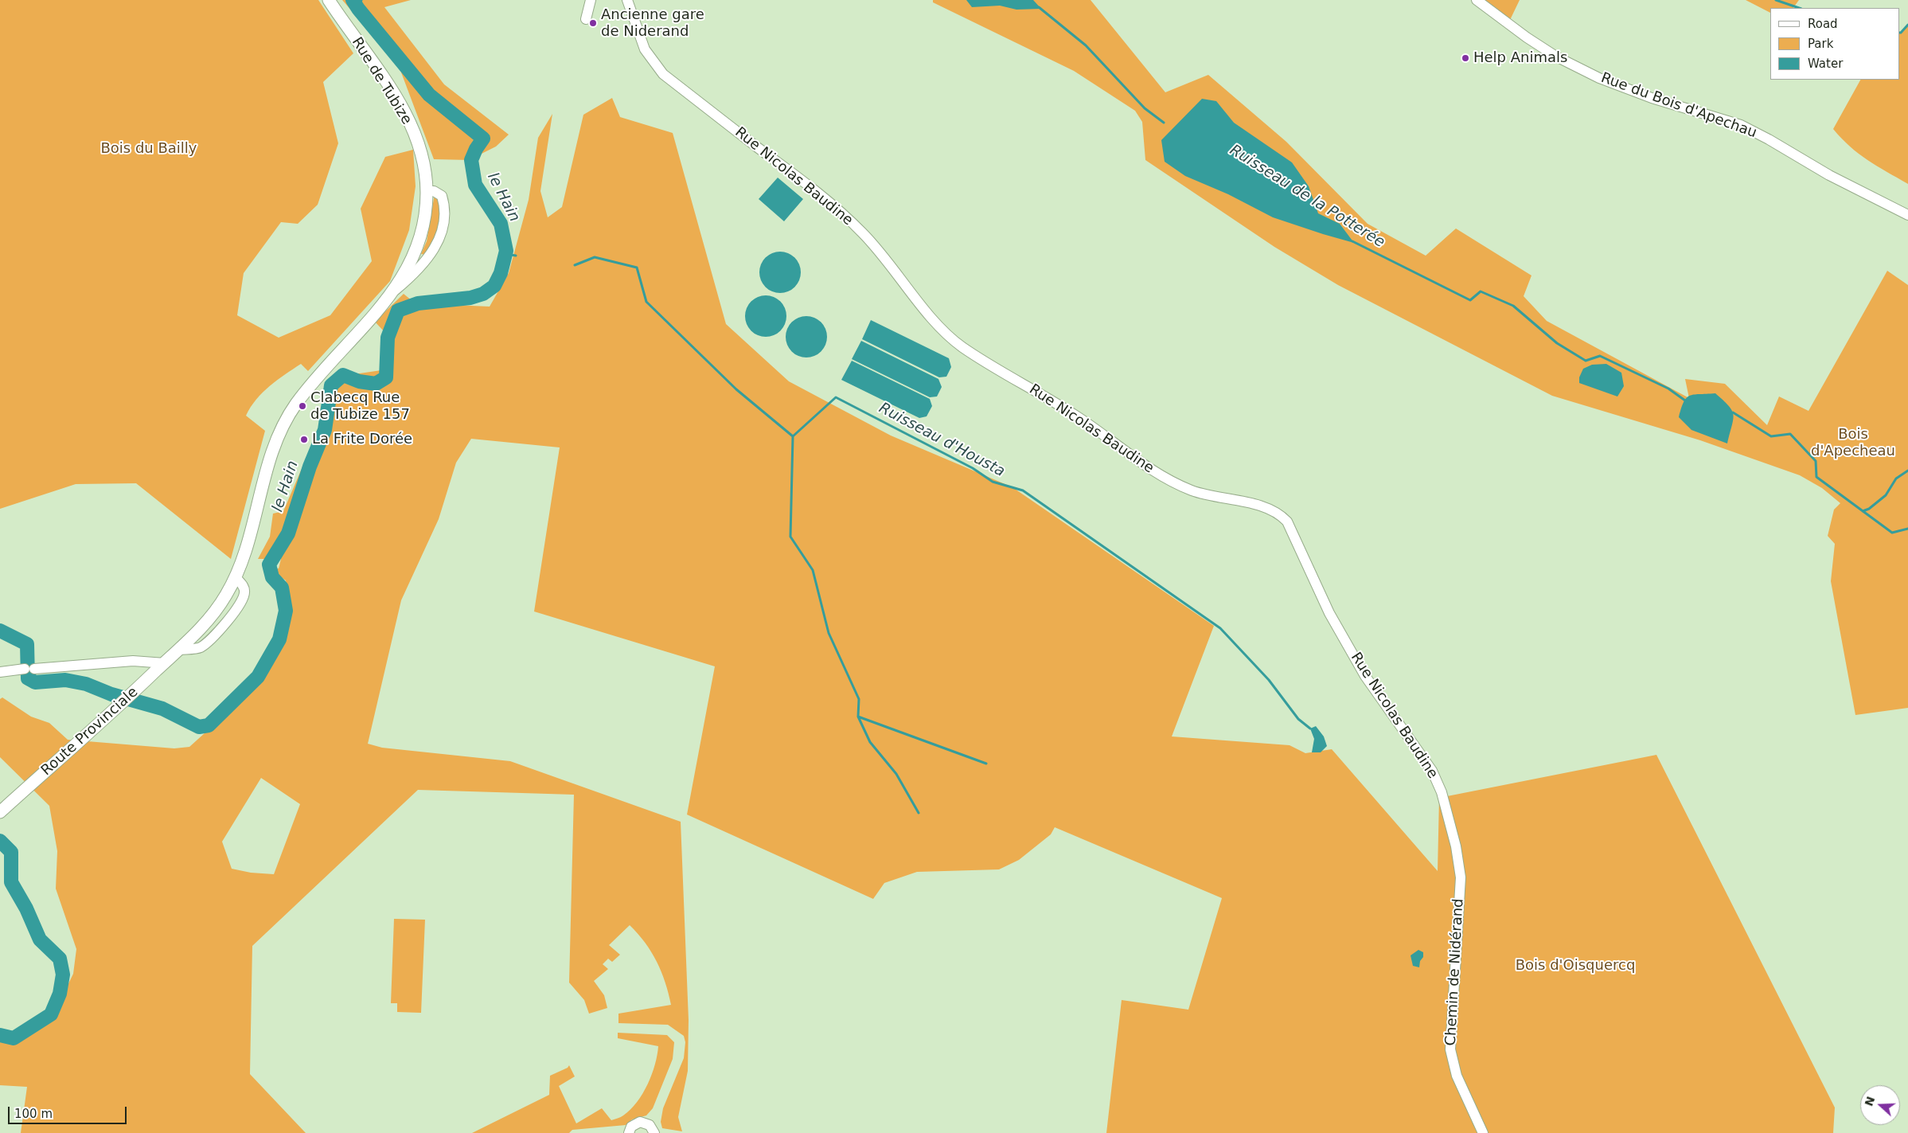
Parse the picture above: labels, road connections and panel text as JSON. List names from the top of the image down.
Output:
{
  "streets": {
    "main road": ["Rue de Tubize", "Route Provinciale"],
    "street": ["Rue du Bois d'Apechau", "Rue Nicolas Baudine", "Chemin de Nidérand"]
  },
  "crossings": [
    ["Rue de Tubize", "Route Provinciale"],
    ["Rue Nicolas Baudine", "Chemin de Nidérand"]
  ],
  "water": ["Ruisseau de la Potterée", "le Hain", "Ruisseau d'Housta"],
  "parks": ["Bois du Bailly", "Bois d'Apecheau", "Bois d'Oisquercq"],
  "places": [
    "Ancienne gare de Niderand",
    "Help Animals",
    "Clabecq Rue de Tubize 157",
    "La Frite Dorée"
  ],
  "legend": ["Road", "Park", "Water"],
  "scale_bar": "100 m",
  "north": "left"
}
